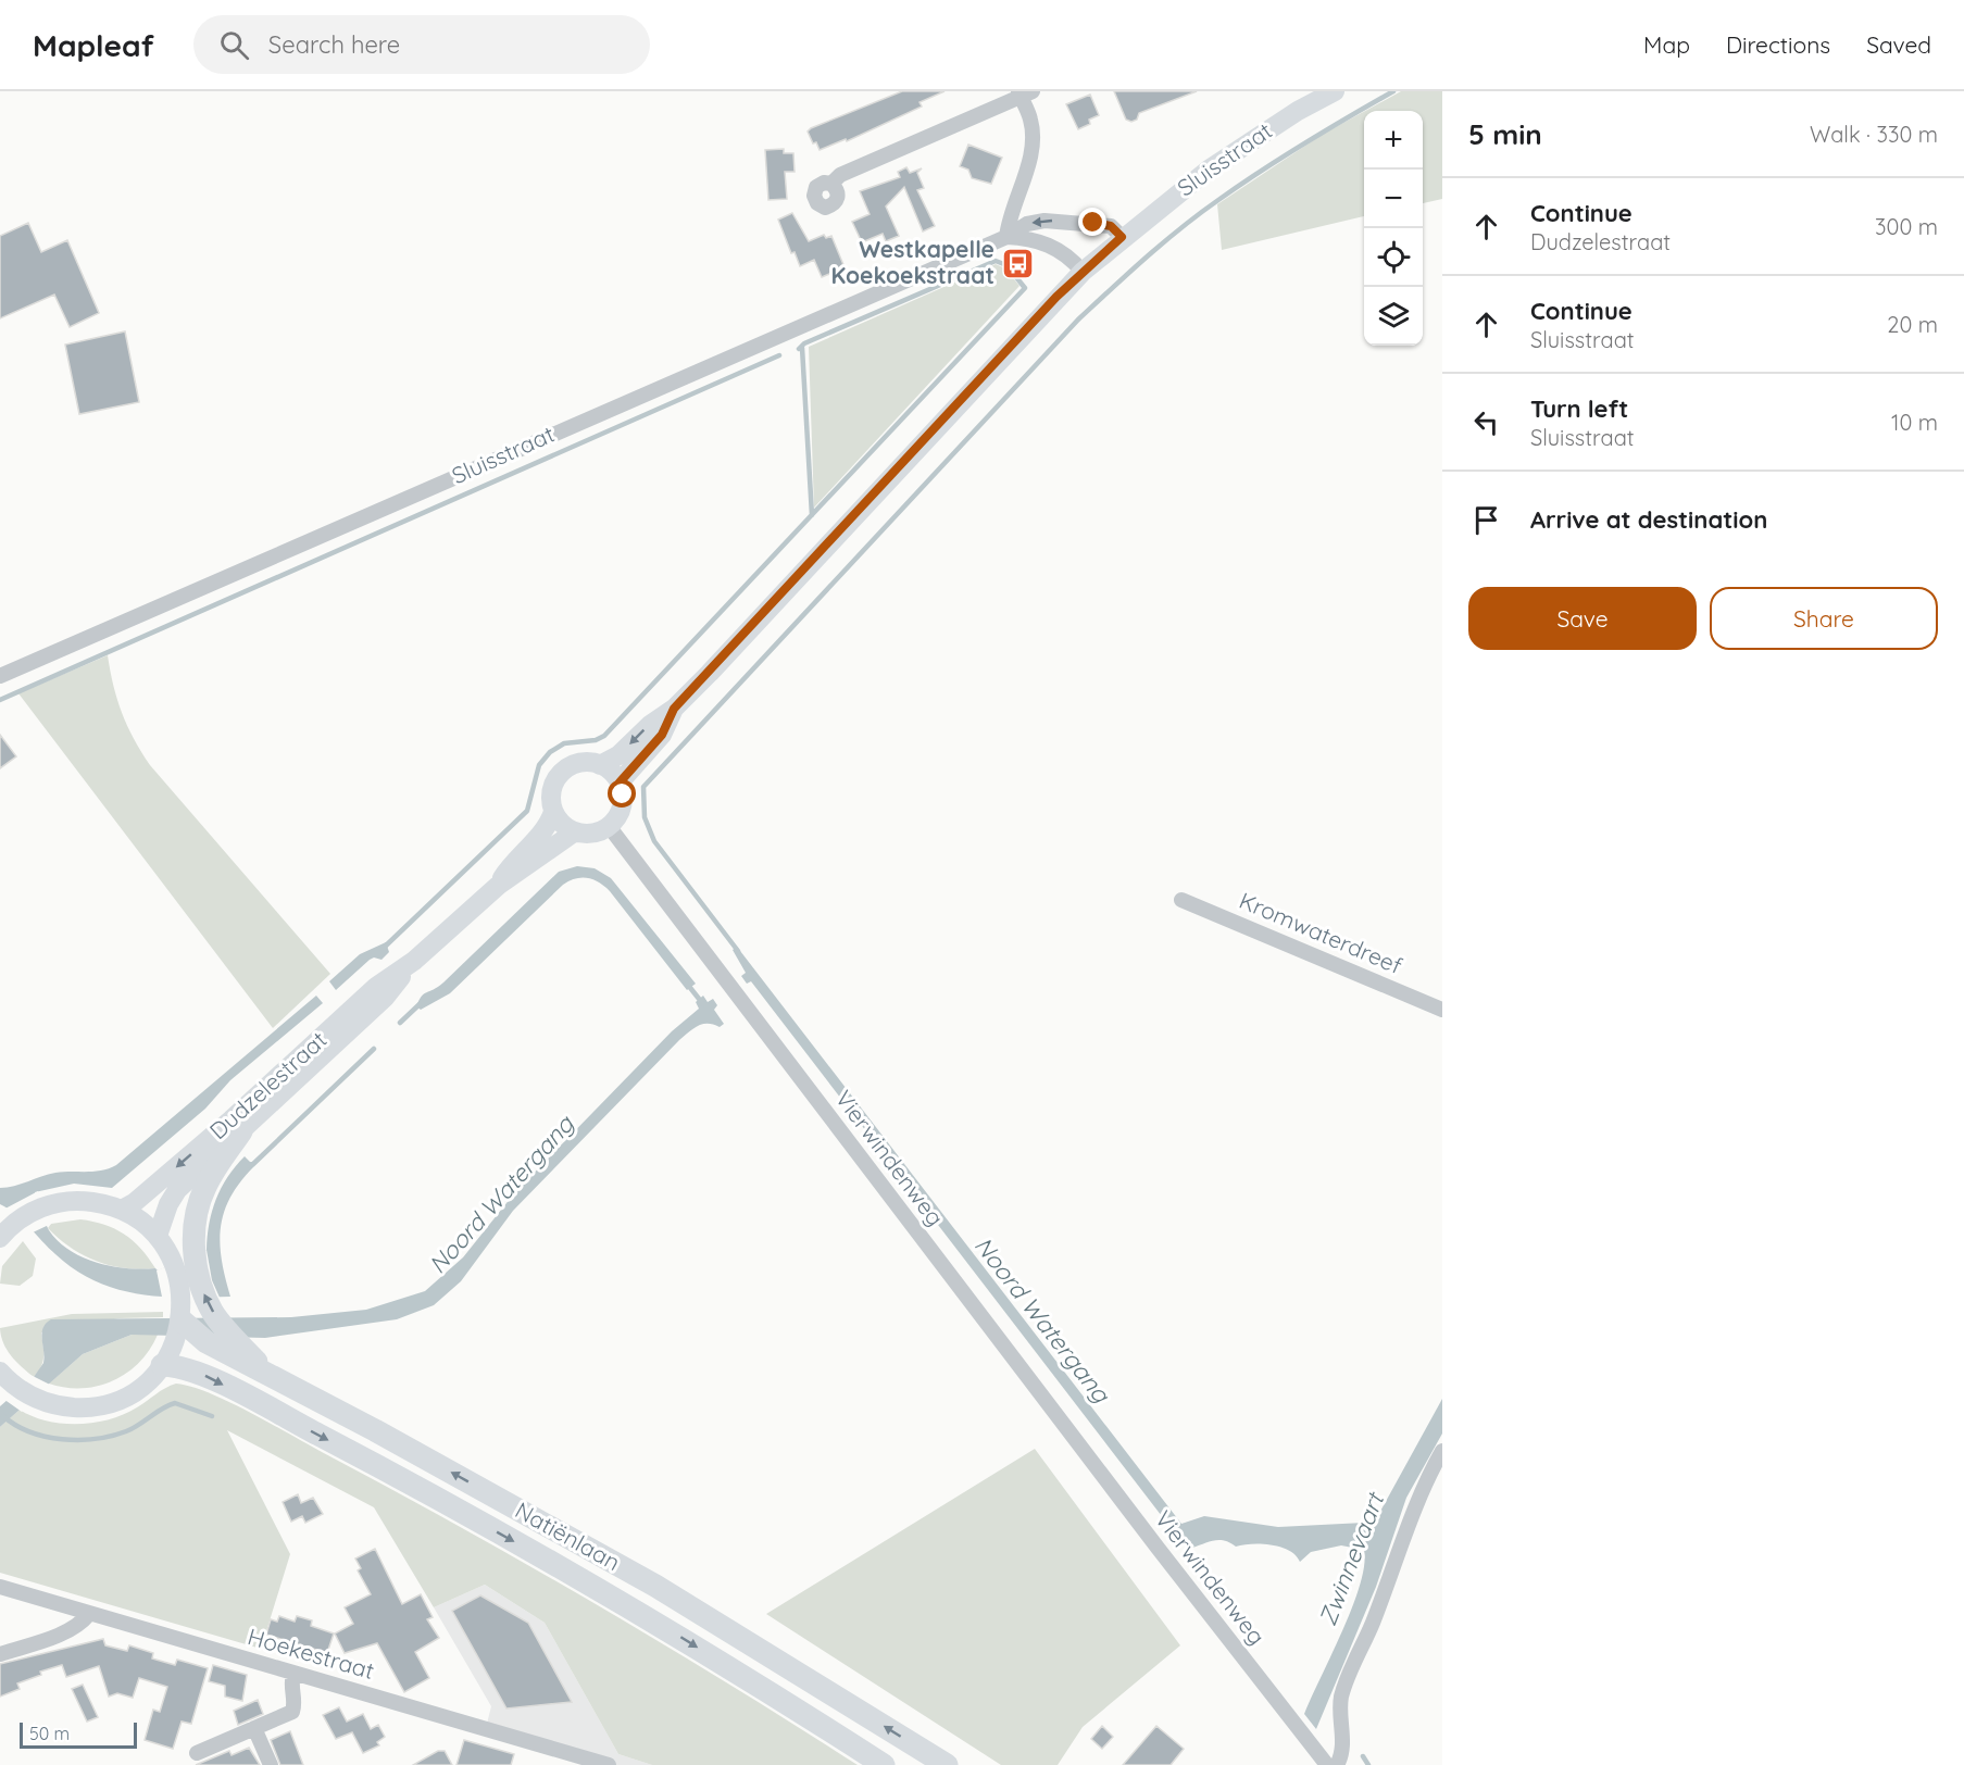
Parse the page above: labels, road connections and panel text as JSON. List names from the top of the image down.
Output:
{
  "streets": {
    "highway": ["Natiënlaan"],
    "main road": ["Sluisstraat", "Dudzelestraat"],
    "street": ["Kromwaterdreef", "Vierwindenweg", "Hoekestraat"]
  },
  "crossings": [
    ["Dudzelestraat", "Vierwindenweg"]
  ],
  "water": ["Noord Watergang", "Zwinnevaart"],
  "places": {
    "bus stop": ["Westkapelle Koekoekstraat"]
  },
  "scale_bar": "50 m",
  "page": {
    "header": "Mapleaf",
    "search": "Search here",
    "nav": ["Map", "Directions", "Saved"],
    "heading": ["5 min", "Walk · 330 m"],
    "map_buttons": ["+", "−"],
    "list": [
      ["Continue", "Dudzelestraat", "300 m"],
      ["Continue", "Sluisstraat", "20 m"],
      ["Turn left", "Sluisstraat", "10 m"],
      "Arrive at destination"
    ],
    "buttons": ["Save", "Share"],
    "scale": "50 m"
  }
}
